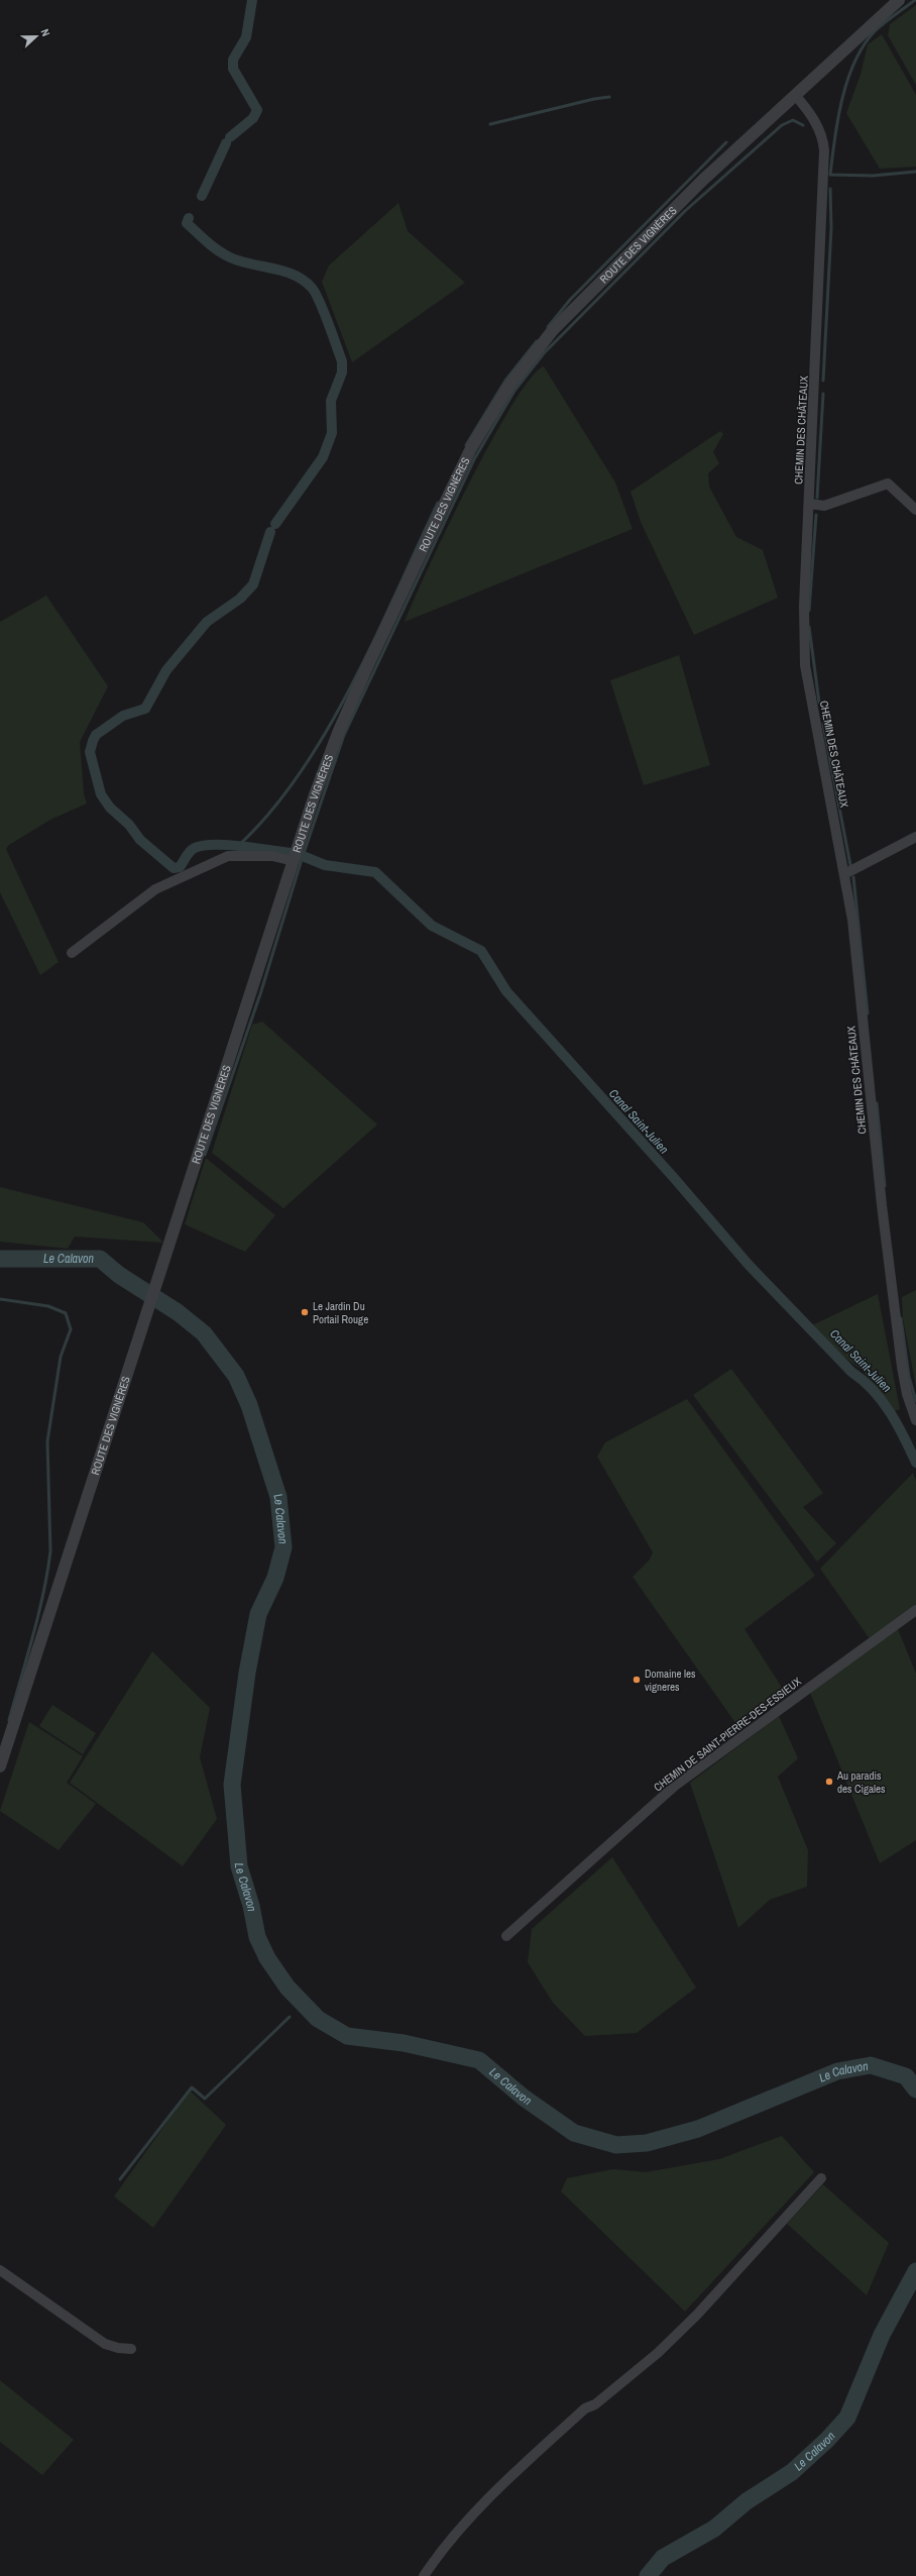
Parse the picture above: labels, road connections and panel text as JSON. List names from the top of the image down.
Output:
{
  "streets": {
    "street": ["ROUTE DES VIGNÈRES", "CHEMIN DES CHÂTEAUX", "CHEMIN DE SAINT-PIERRE-DES-ESSIEUX"]
  },
  "crossings": [
    ["ROUTE DES VIGNÈRES", "CHEMIN DES CHÂTEAUX"]
  ],
  "water": ["Canal Saint-Julien", "Le Calavon"],
  "places": ["Le Jardin Du Portail Rouge", "Domaine les vigneres", "Au paradis des Cigales"],
  "north": "right"
}
